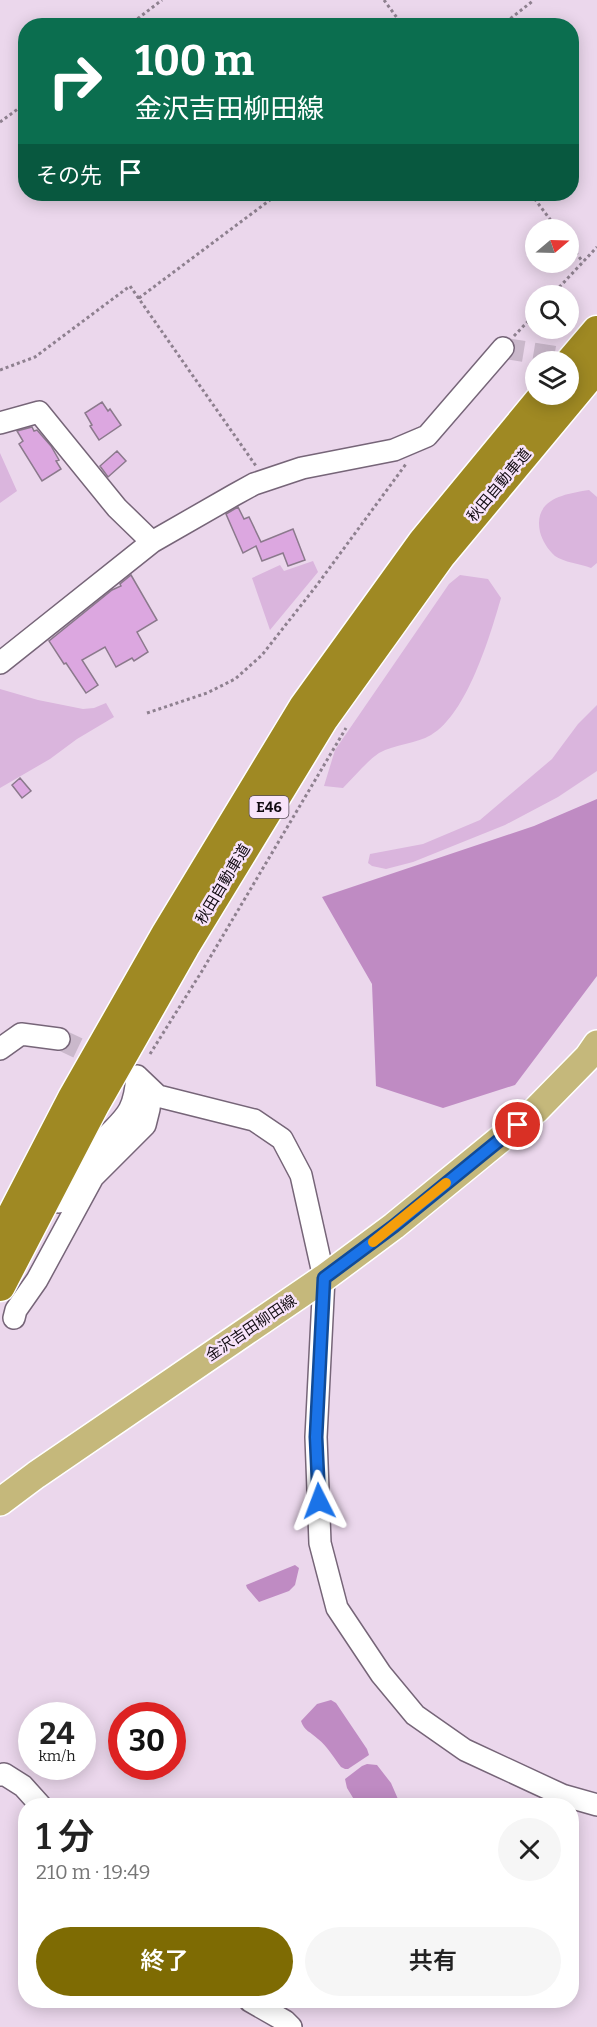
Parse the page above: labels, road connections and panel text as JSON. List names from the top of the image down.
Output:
{
  "streets": {
    "highway": ["秋田自動車道", "E46"],
    "main road": ["金沢吉田柳田線"]
  },
  "north": "right",
  "page": {
    "turn": ["100 m", "金沢吉田柳田線"],
    "then": "その先",
    "speed": "24 km/h",
    "limit": "30",
    "heading": ["1 分", "210 m · 19:49"],
    "buttons": ["終了", "共有"]
  }
}
